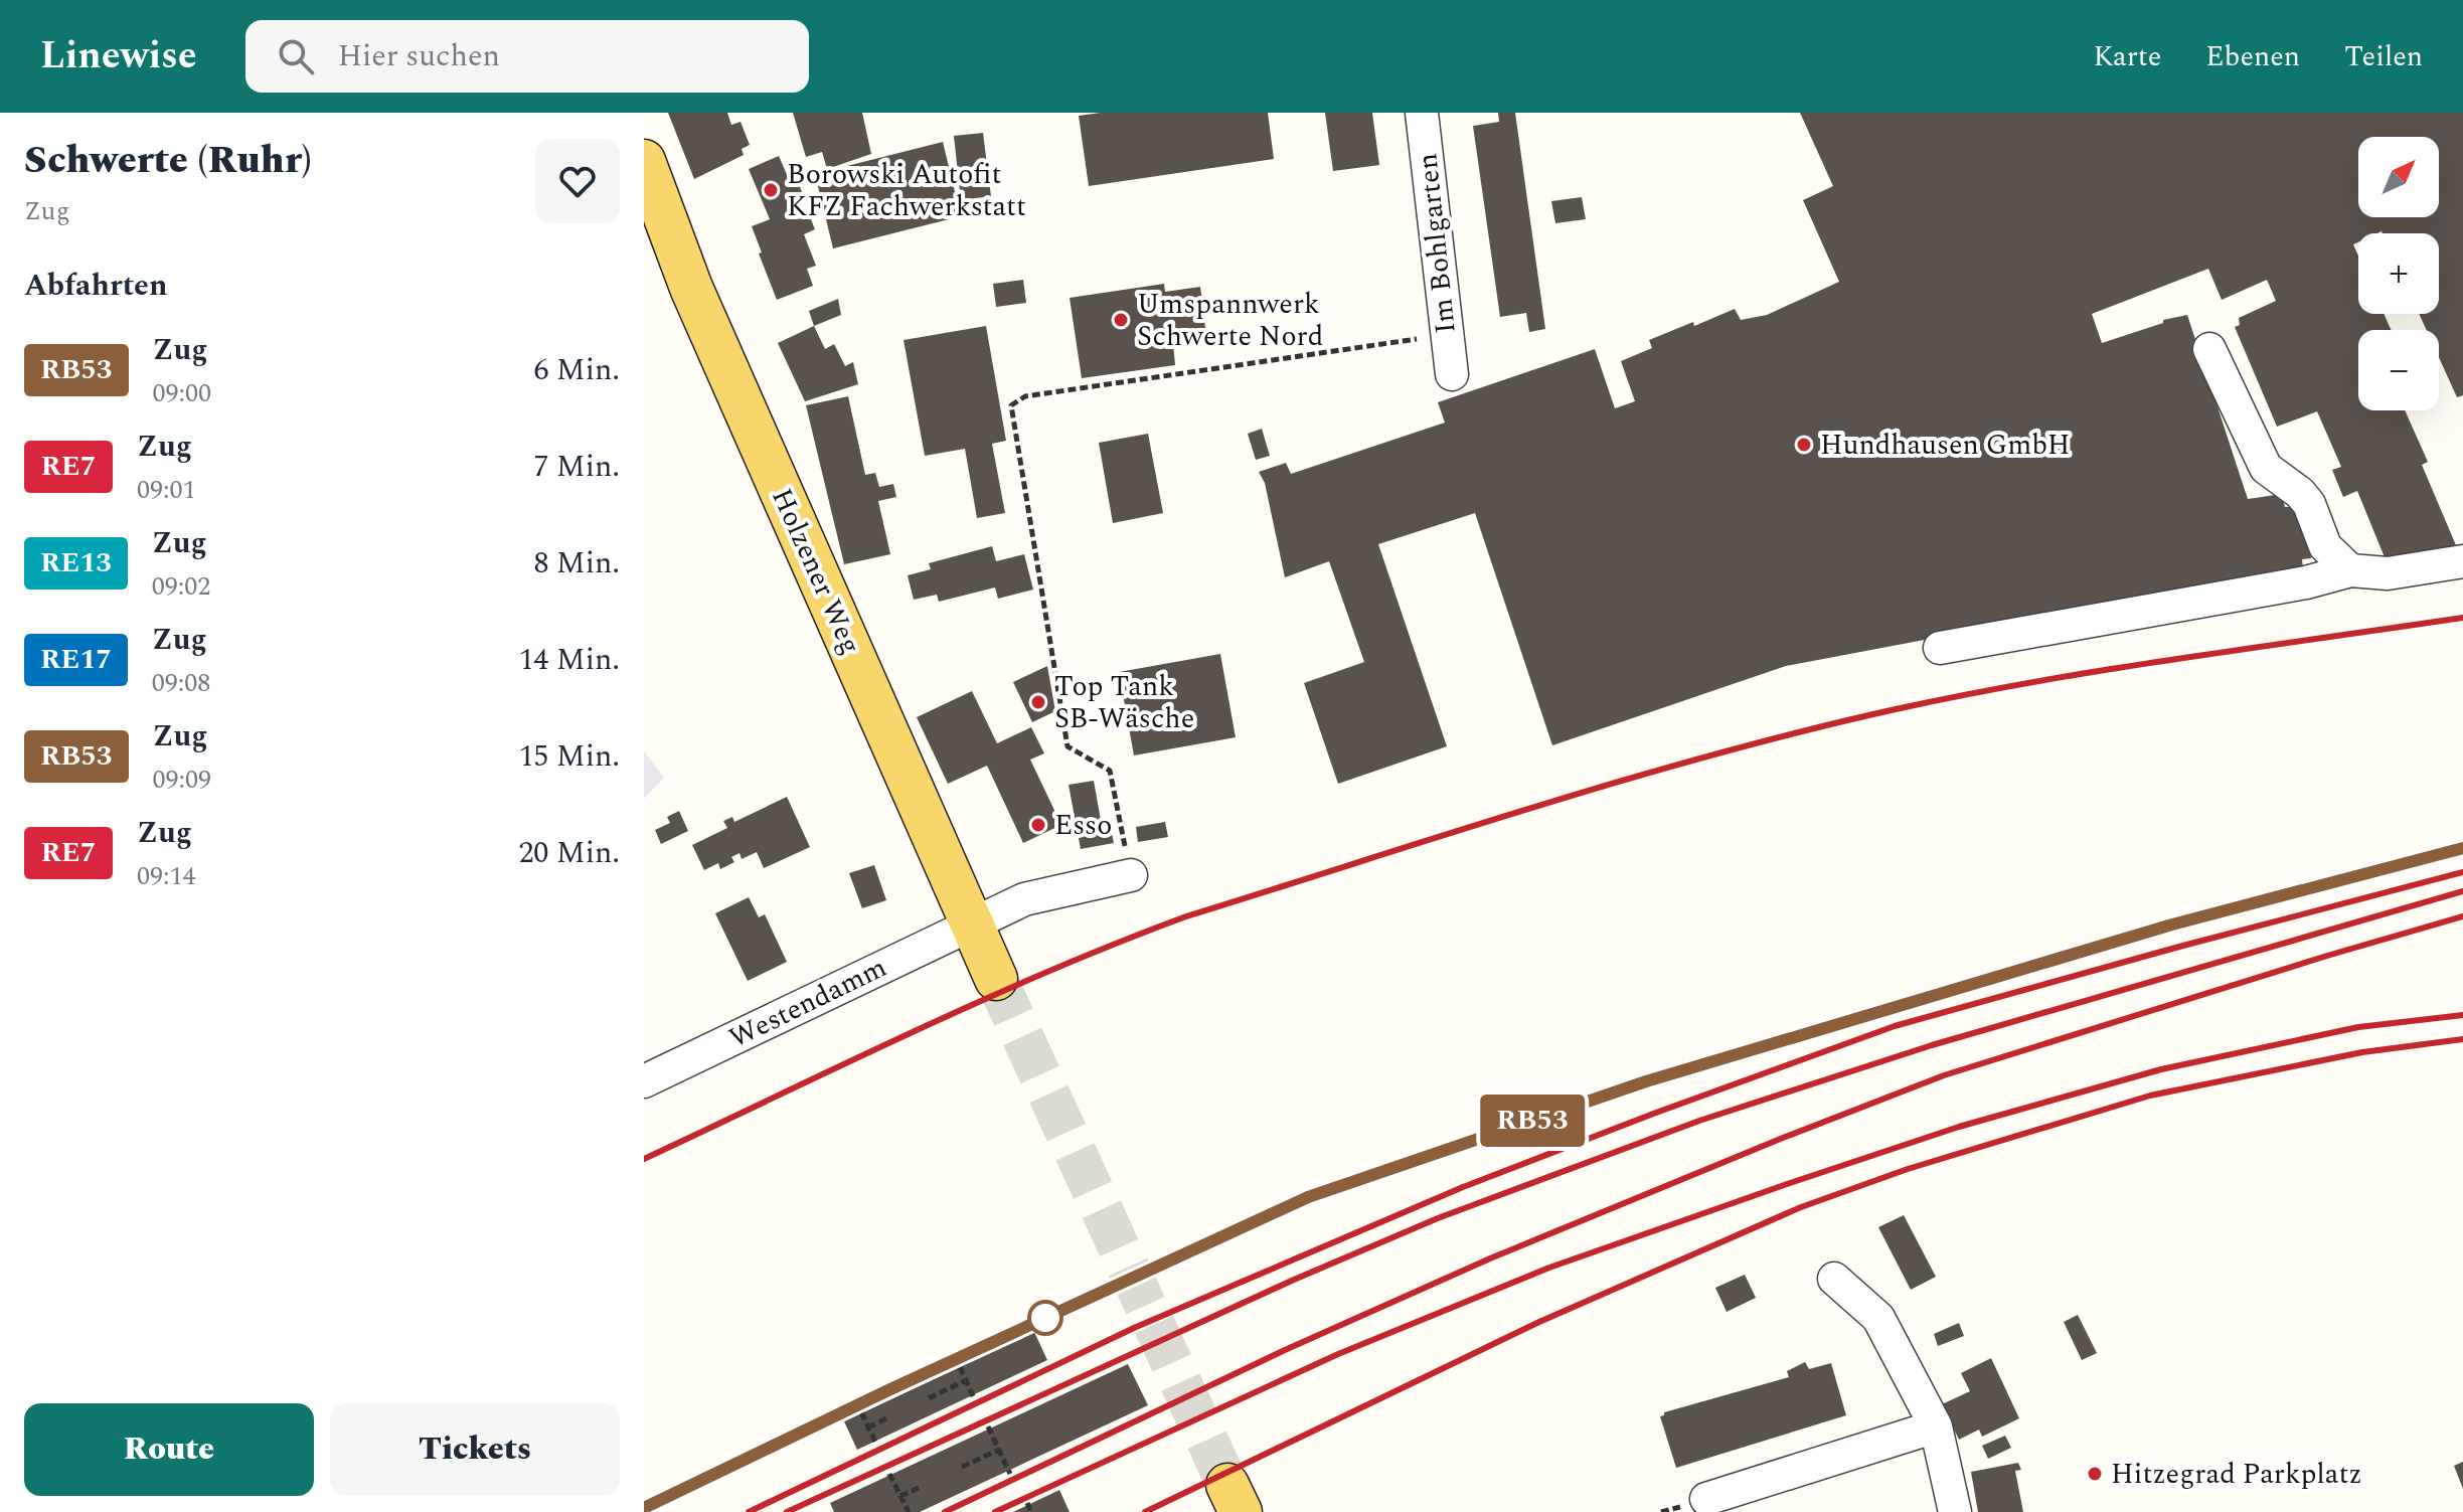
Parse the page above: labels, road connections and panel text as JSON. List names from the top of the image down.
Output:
{
  "streets": {
    "main road": ["Holzener Weg"],
    "street": ["Im Bohlgarten", "Westendamm"]
  },
  "crossings": [
    ["Holzener Weg", "Westendamm"]
  ],
  "places": [
    "Borowski Autofit KFZ Fachwerkstatt",
    "Umspannwerk Schwerte Nord",
    "Hundhausen GmbH",
    "Top Tank SB-Wäsche",
    "Esso",
    "Hitzegrad Parkplatz"
  ],
  "north": "top right",
  "page": {
    "header": "Linewise",
    "search": "Hier suchen",
    "nav": ["Karte", "Ebenen", "Teilen"],
    "heading": [
      ["Schwerte (Ruhr)", "Zug"],
      "Abfahrten"
    ],
    "on_map": "RB53",
    "map_buttons": ["+", "−"],
    "list": [
      {
        "mark": "RB53",
        "name": "Zug",
        "note": "09:00",
        "value": "6 Min."
      },
      {
        "mark": "RE7",
        "name": "Zug",
        "note": "09:01",
        "value": "7 Min."
      },
      {
        "mark": "RE13",
        "name": "Zug",
        "note": "09:02",
        "value": "8 Min."
      },
      {
        "mark": "RE17",
        "name": "Zug",
        "note": "09:08",
        "value": "14 Min."
      },
      {
        "mark": "RB53",
        "name": "Zug",
        "note": "09:09",
        "value": "15 Min."
      },
      {
        "mark": "RE7",
        "name": "Zug",
        "note": "09:14",
        "value": "20 Min."
      }
    ],
    "buttons": ["Route", "Tickets"]
  }
}
